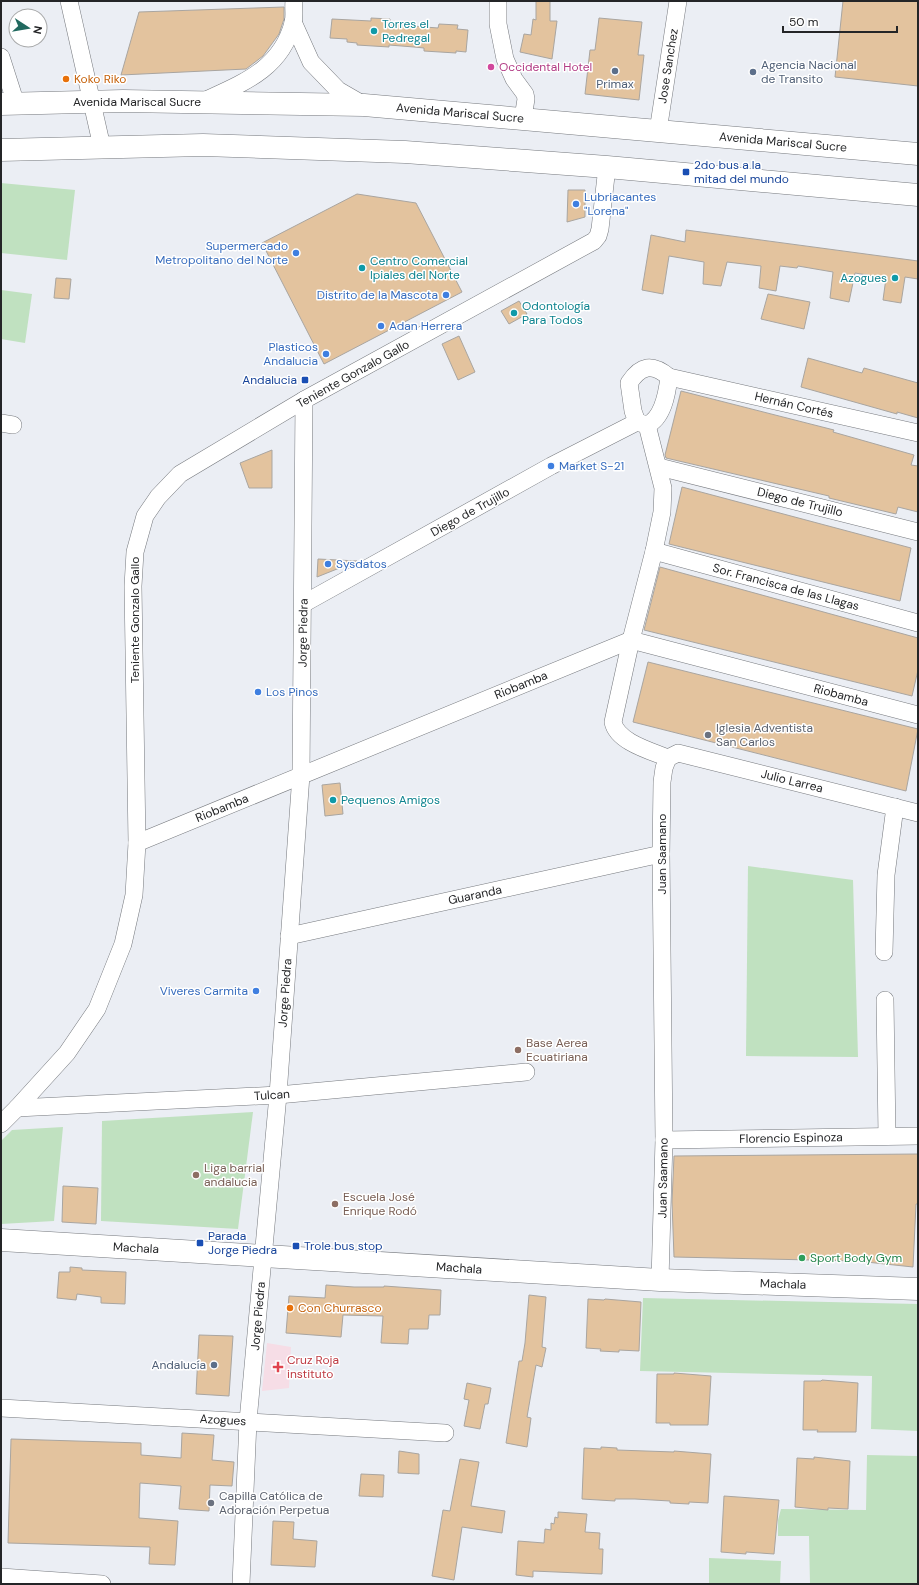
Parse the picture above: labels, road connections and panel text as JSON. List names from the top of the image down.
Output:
{
  "streets": {
    "main road": ["Avenida Mariscal Sucre", "Machala"],
    "street": [
      "Jose Sanchez",
      "Teniente Gonzalo Gallo",
      "Hernán Cortés",
      "Diego de Trujillo",
      "Sor. Francisca de las Llagas",
      "Jorge Piedra",
      "Riobamba",
      "Julio Larrea",
      "Juan Saamano",
      "Guaranda",
      "Tulcan",
      "Florencio Espinoza",
      "Azogues"
    ]
  },
  "crossings": [
    ["Jose Sanchez", "Avenida Mariscal Sucre"],
    ["Teniente Gonzalo Gallo", "Jorge Piedra"],
    ["Teniente Gonzalo Gallo", "Riobamba"],
    ["Teniente Gonzalo Gallo", "Tulcan"],
    ["Hernán Cortés", "Diego de Trujillo"],
    ["Diego de Trujillo", "Jorge Piedra"],
    ["Jorge Piedra", "Riobamba"],
    ["Jorge Piedra", "Guaranda"],
    ["Jorge Piedra", "Tulcan"],
    ["Jorge Piedra", "Machala"],
    ["Jorge Piedra", "Azogues"],
    ["Julio Larrea", "Juan Saamano"],
    ["Juan Saamano", "Guaranda"],
    ["Juan Saamano", "Florencio Espinoza"],
    ["Juan Saamano", "Machala"]
  ],
  "places": {
    "other": [
      "Torres el Pedregal",
      "Occidental Hotel",
      "Primax",
      "Agencia Nacional de Transito",
      "Koko Riko",
      "Lubriacantes \"Lorena\"",
      "Supermercado Metropolitano del Norte",
      "Centro Comercial Ipiales del Norte",
      "Azogues",
      "Distrito de la Mascota",
      "Odontología Para Todos",
      "Adan Herrera",
      "Plasticos Andalucia",
      "Market S-21",
      "Sysdatos",
      "Los Pinos",
      "Iglesia Adventista San Carlos",
      "Pequenos Amigos",
      "Viveres Carmita",
      "Base Aerea Ecuatiriana",
      "Liga barrial andalucia",
      "Escuela José Enrique Rodó",
      "Sport Body Gym",
      "Con Churrasco",
      "Andalucía",
      "Capilla Católica de Adoración Perpetua"
    ],
    "transit": [
      "2do bus a la mitad del mundo",
      "Andalucia",
      "Parada Jorge Piedra",
      "Trole bus stop"
    ],
    "health": ["Cruz Roja instituto"]
  },
  "scale_bar": "50 m",
  "north": "right"
}
